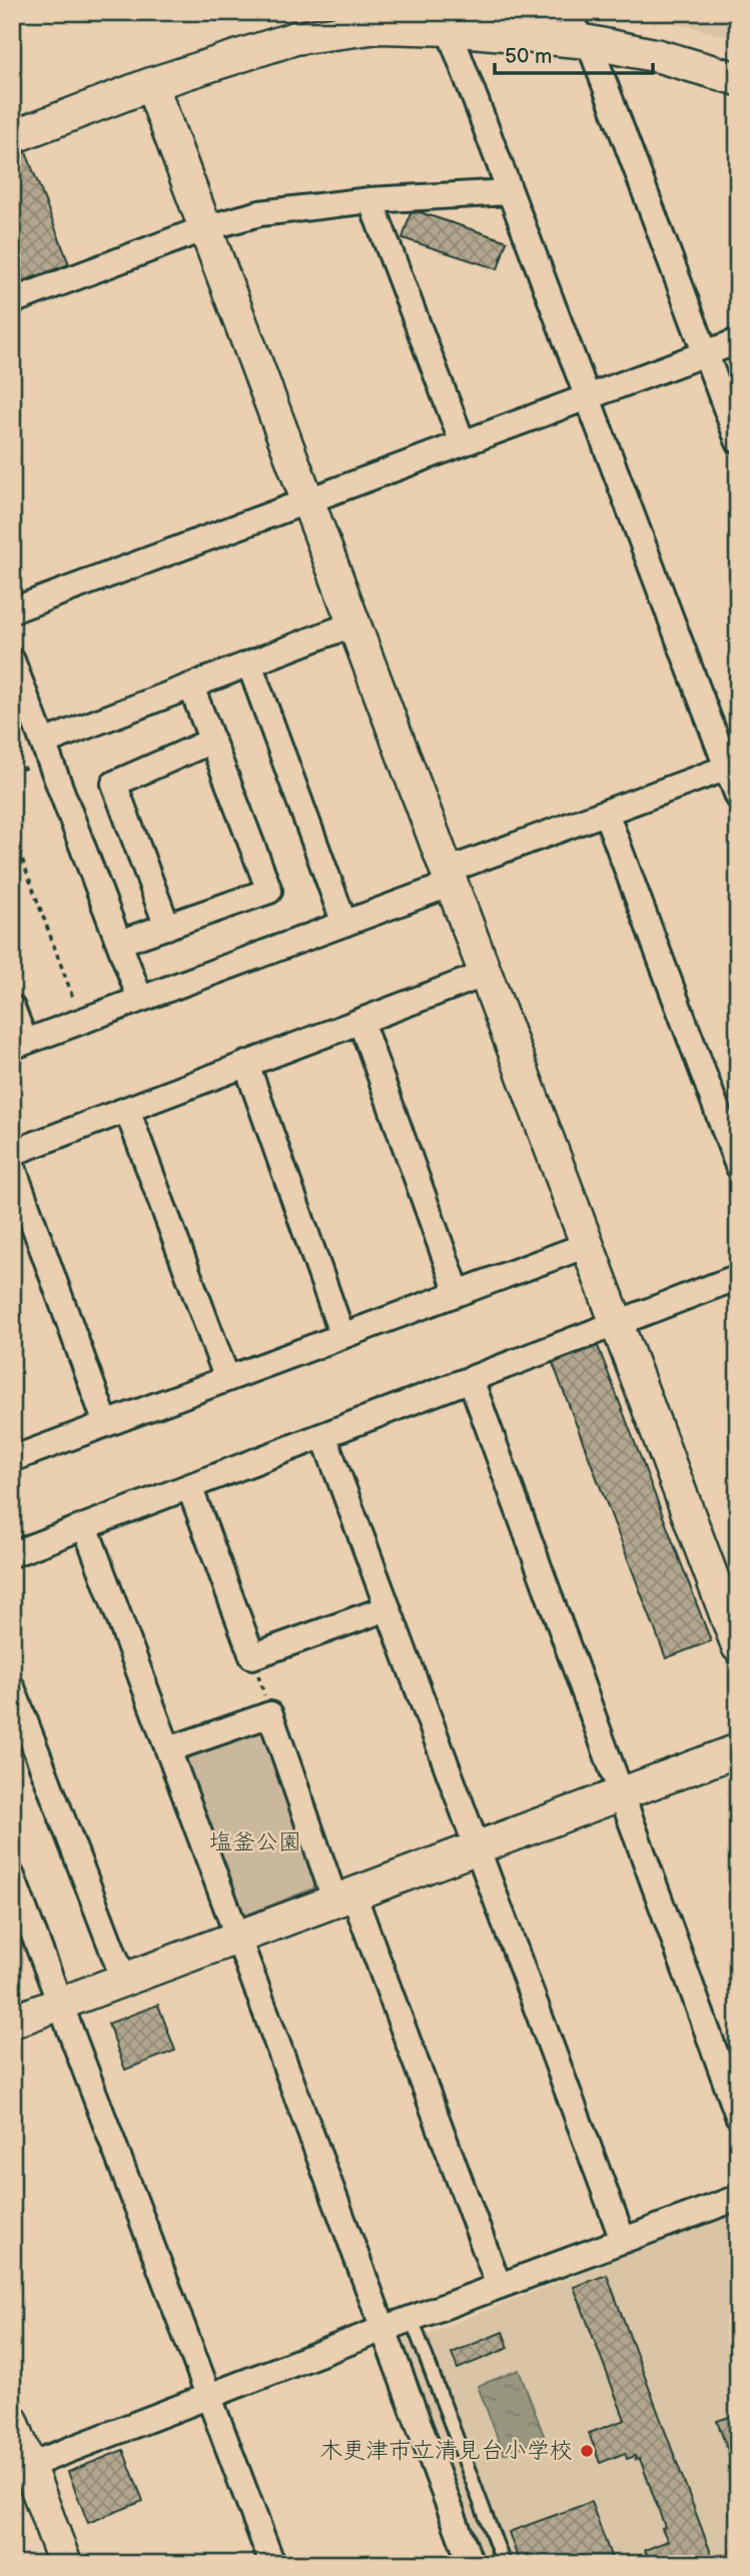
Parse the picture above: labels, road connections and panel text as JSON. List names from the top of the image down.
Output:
{
  "parks": ["塩釜公園"],
  "places": ["木更津市立清見台小学校"],
  "scale_bar": "50 m"
}
